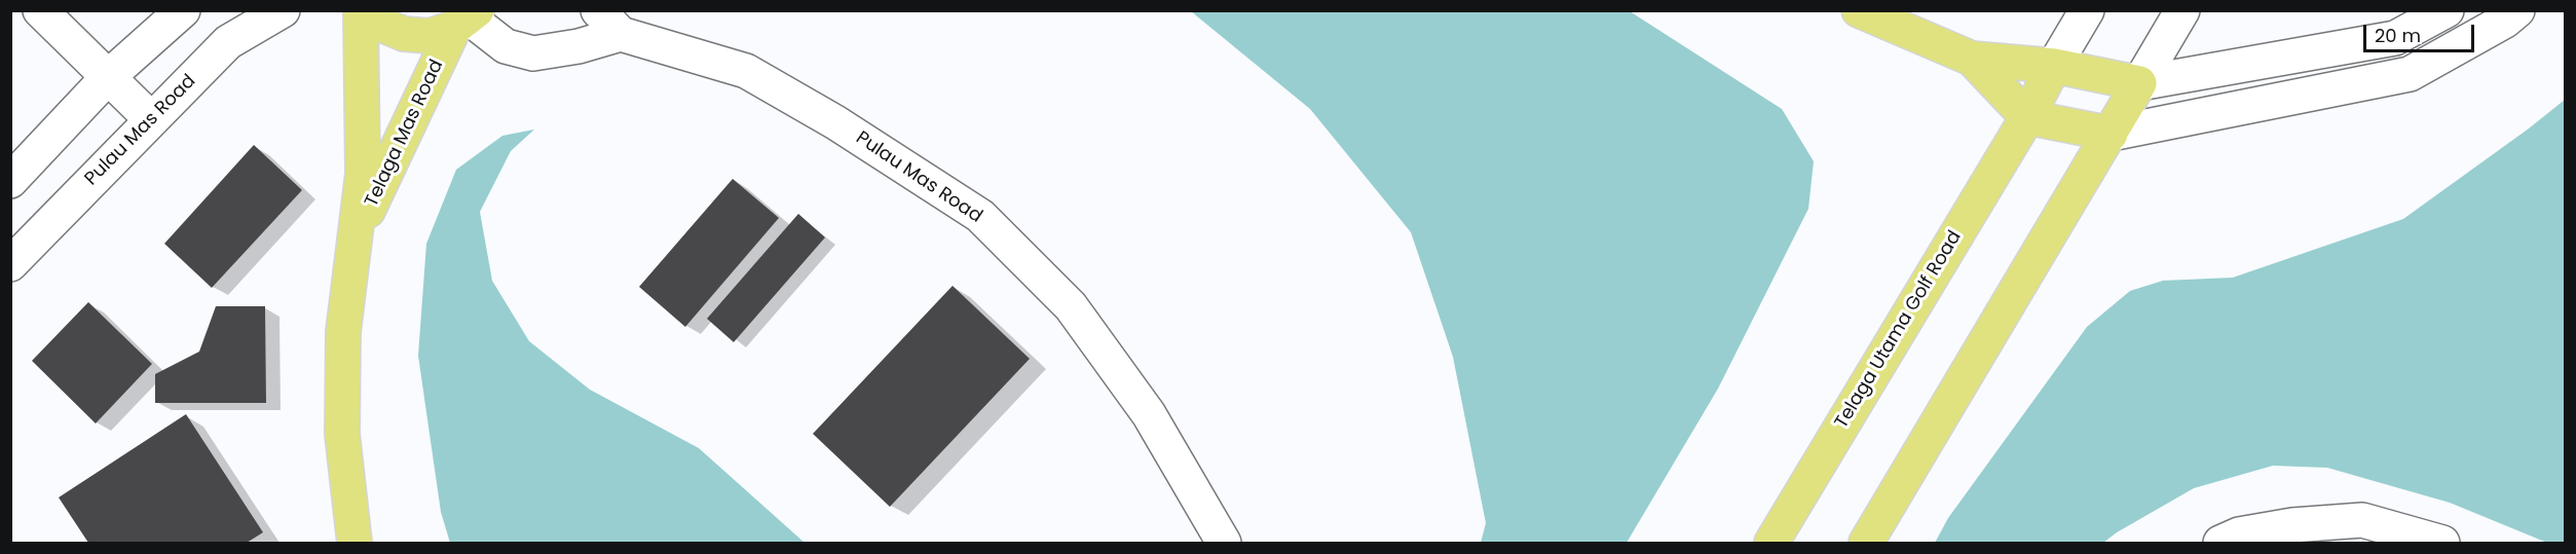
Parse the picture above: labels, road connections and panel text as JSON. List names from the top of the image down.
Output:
{
  "streets": {
    "main road": ["Telaga Mas Road", "Telaga Utama Golf Road"],
    "street": ["Pulau Mas Road"]
  },
  "crossings": [
    ["Pulau Mas Road", "Telaga Mas Road"]
  ],
  "scale_bar": "20 m"
}
